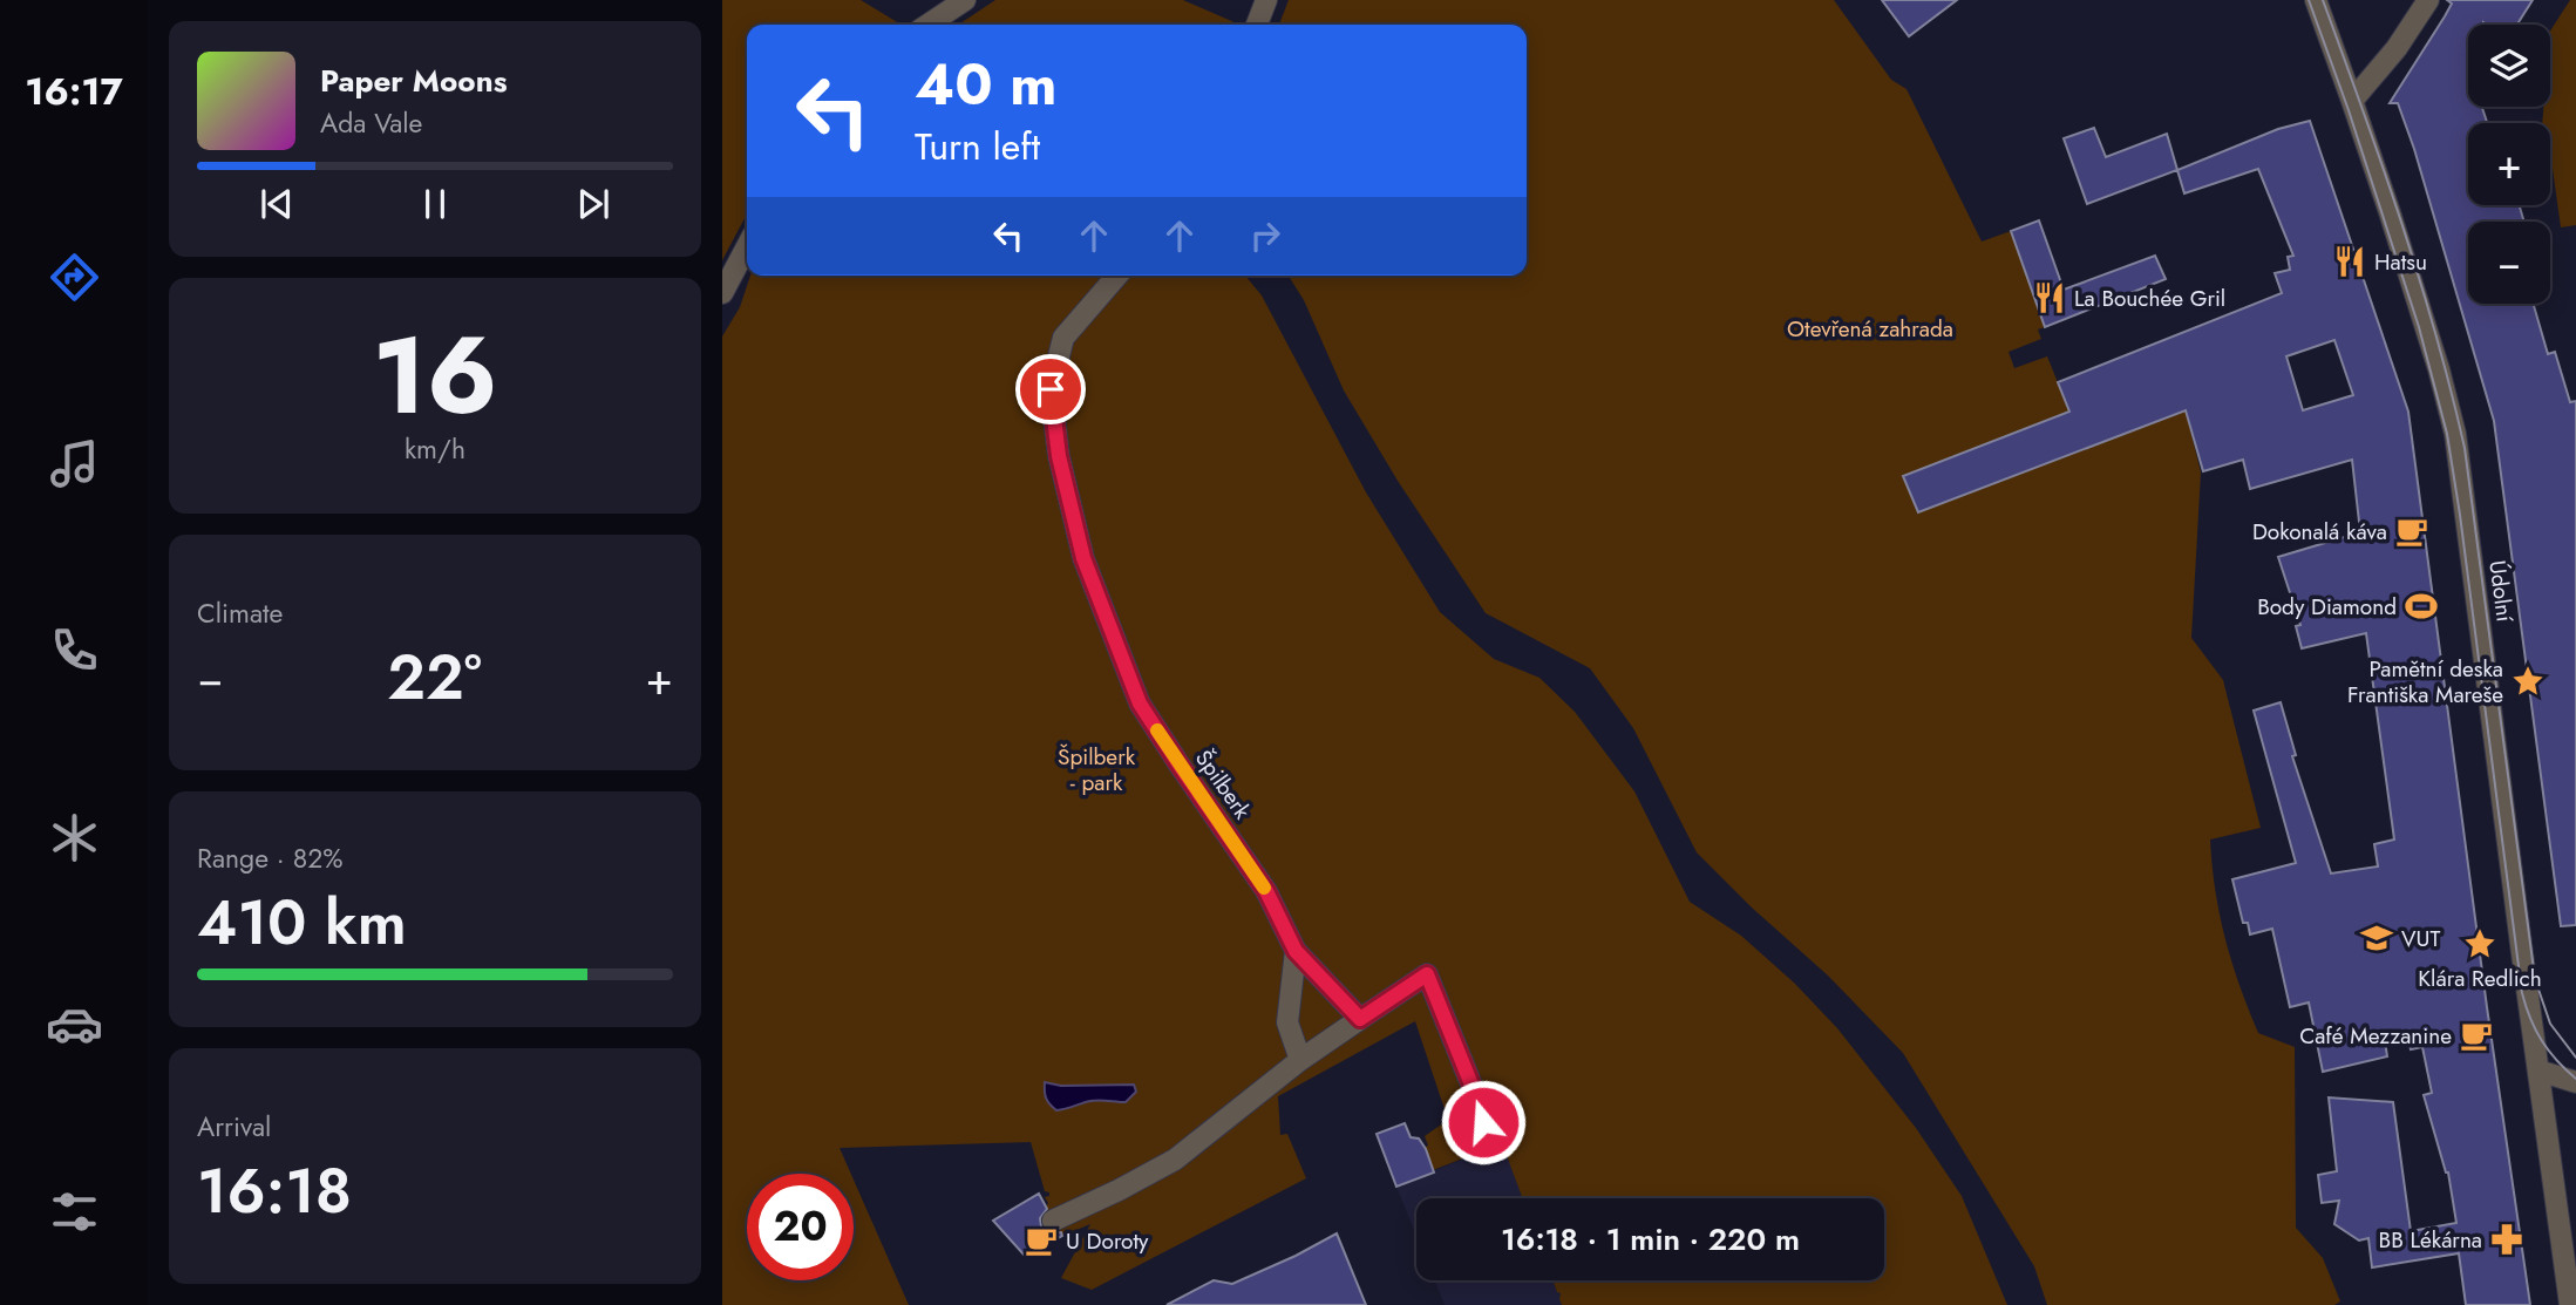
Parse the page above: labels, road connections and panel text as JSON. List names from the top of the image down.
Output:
{
  "streets": {
    "street": ["Údolní", "Špilberk"]
  },
  "parks": ["Otevřená zahrada", "Špilberk - park"],
  "places": {
    "restaurant": ["Hatsu", "La Bouchée Gril"],
    "cafe": ["Dokonalá káva", "Café Mezzanine", "U Doroty"],
    "sports": ["Body Diamond"],
    "place": ["Pamětní deska Františka Mareše", "Klára Redlich"],
    "school or university": ["VUT"],
    "pharmacy": ["BB Lékárna"]
  },
  "page": {
    "tabs": "16:17",
    "map_buttons": ["+", "−"],
    "turn": ["40 m", "Turn left"],
    "song": ["Paper Moons", "Ada Vale"],
    "tile": [
      ["16", "km/h"],
      "Climate",
      ["Range · 82%", "410 km"],
      ["Arrival", "16:18"]
    ],
    "heat": ["−", "22°", "+"],
    "limit": "20",
    "trip": "16:18 · 1 min · 220 m"
  }
}
